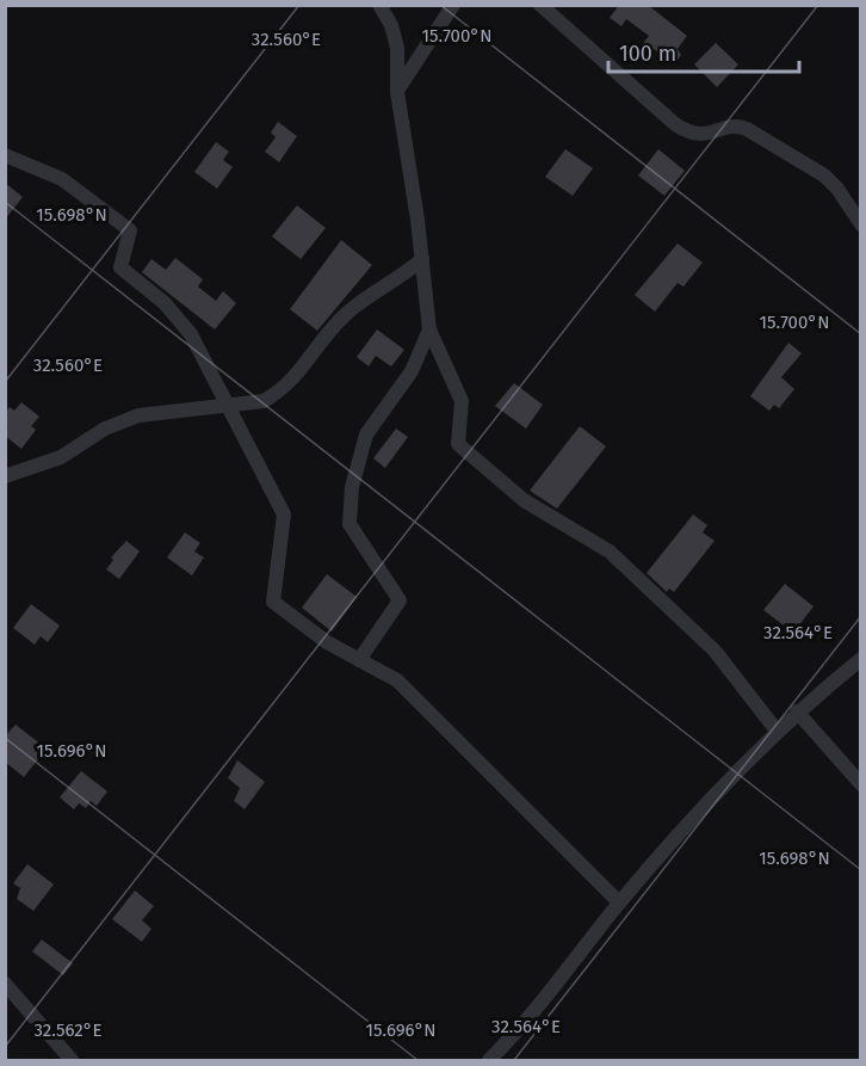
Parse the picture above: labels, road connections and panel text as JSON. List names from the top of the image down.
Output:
{
  "scale_bar": "100 m",
  "coordinates": [
    "15.700°N",
    "32.560°E",
    "15.698°N",
    "32.564°E",
    "15.696°N",
    "32.562°E"
  ]
}
